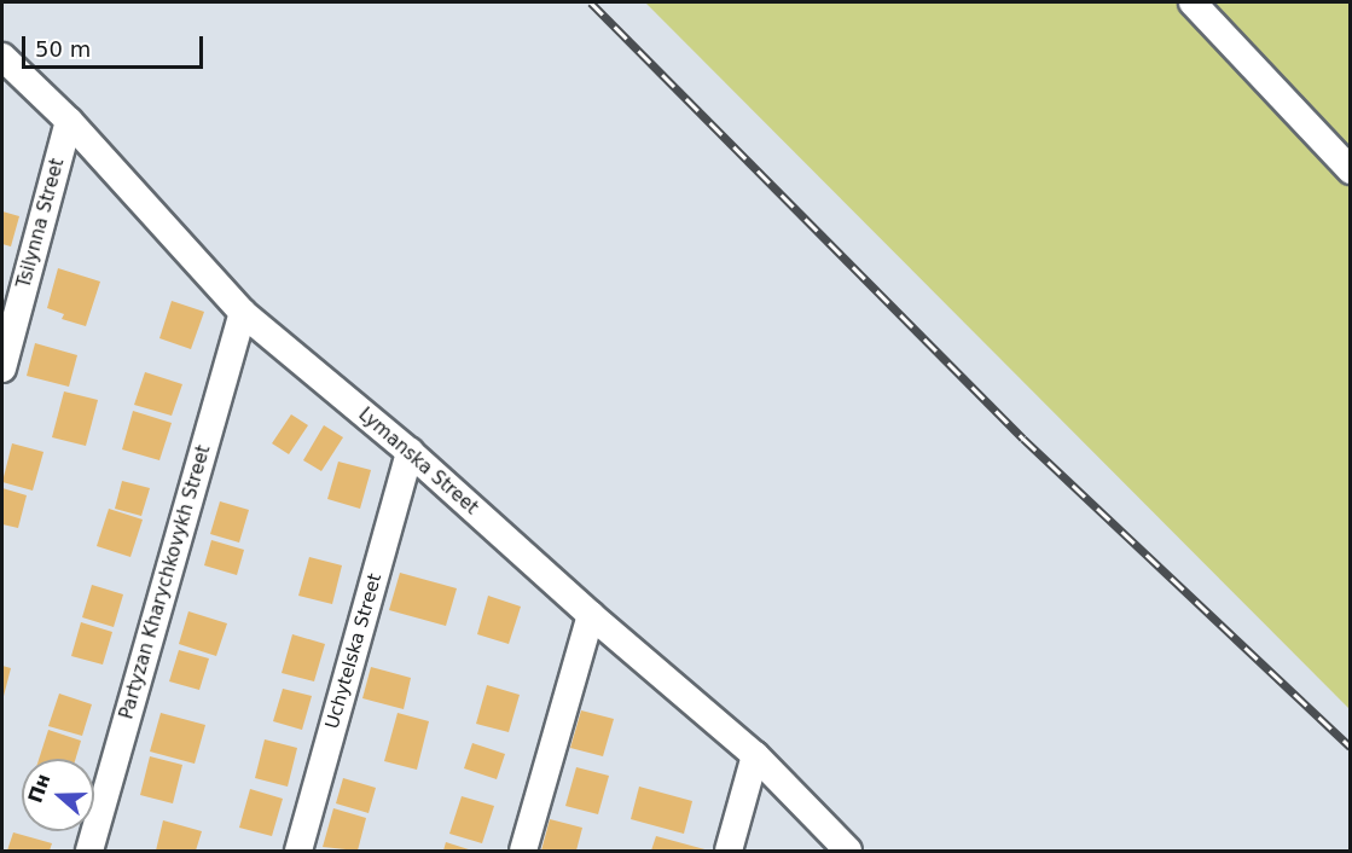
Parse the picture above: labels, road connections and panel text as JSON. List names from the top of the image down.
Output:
{
  "streets": {
    "street": [
      "Tsilynna Street",
      "Lymanska Street",
      "Partyzan Kharychkovykh Street",
      "Uchytelska Street"
    ]
  },
  "crossings": [
    ["Tsilynna Street", "Lymanska Street"],
    ["Lymanska Street", "Partyzan Kharychkovykh Street"],
    ["Lymanska Street", "Uchytelska Street"]
  ],
  "scale_bar": "50 m",
  "north": "left"
}
